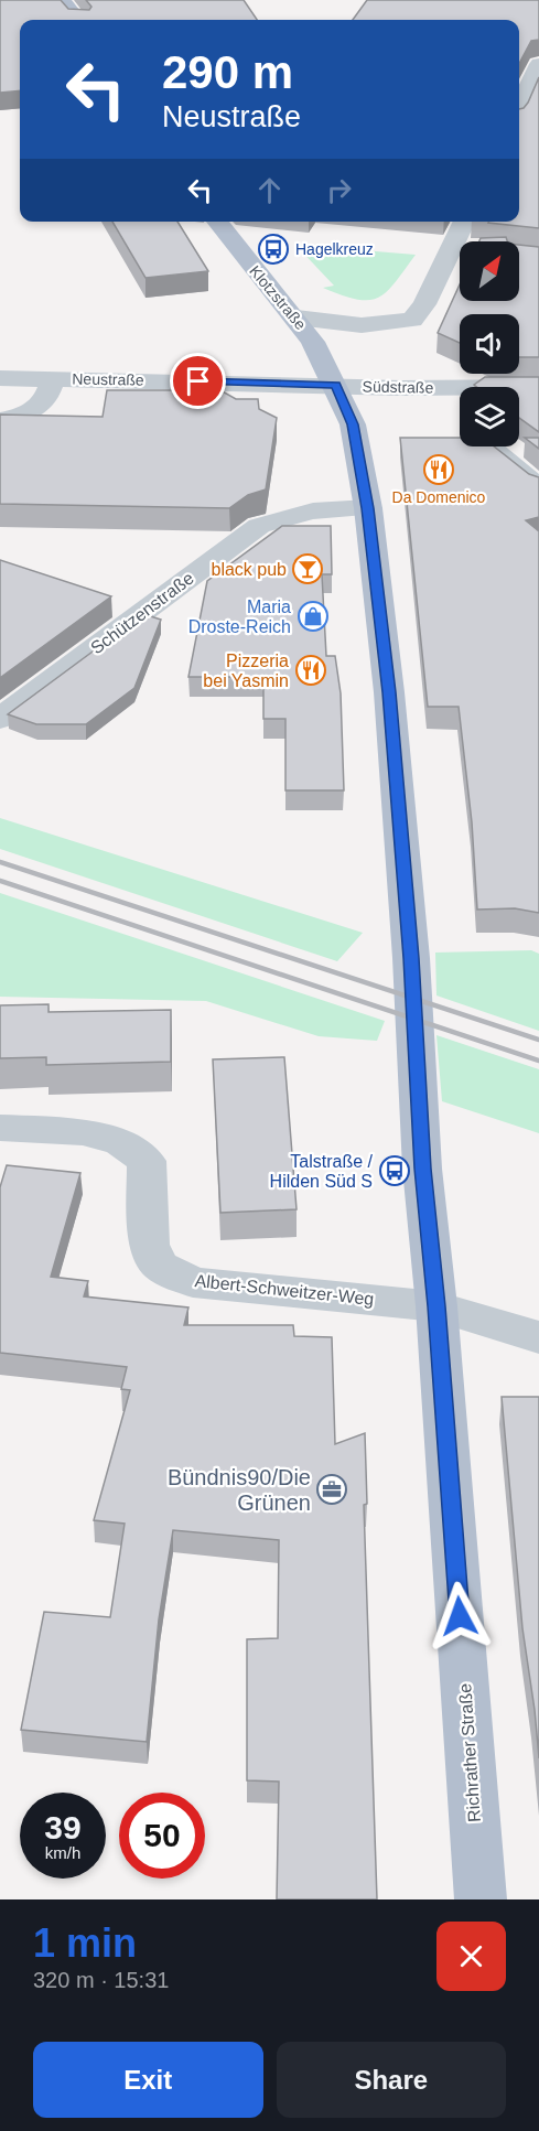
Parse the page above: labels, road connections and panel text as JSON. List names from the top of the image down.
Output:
{
  "streets": {
    "main road": ["Klotzstraße", "Richrather Straße"],
    "street": [
      "Neustraße",
      "Südstraße",
      "Schützenstraße",
      "Albert-Schweitzer-Weg"
    ]
  },
  "crossings": [
    ["Klotzstraße", "Neustraße"],
    ["Klotzstraße", "Südstraße"],
    ["Klotzstraße", "Richrather Straße"],
    ["Neustraße", "Südstraße"],
    ["Neustraße", "Richrather Straße"],
    ["Südstraße", "Richrather Straße"],
    ["Schützenstraße", "Richrather Straße"],
    ["Albert-Schweitzer-Weg", "Richrather Straße"]
  ],
  "places": {
    "bus stop": ["Hagelkreuz", "Talstraße / Hilden Süd S"],
    "restaurant": ["Da Domenico", "Pizzeria bei Yasmin"],
    "bar": ["black pub"],
    "shop": ["Maria Droste-Reich"],
    "office": ["Bündnis90/Die Grünen"]
  },
  "north": "top right",
  "page": {
    "turn": ["290 m", "Neustraße"],
    "speed": "39 km/h",
    "limit": "50",
    "heading": ["1 min", "320 m · 15:31"],
    "buttons": ["Exit", "Share"]
  }
}
